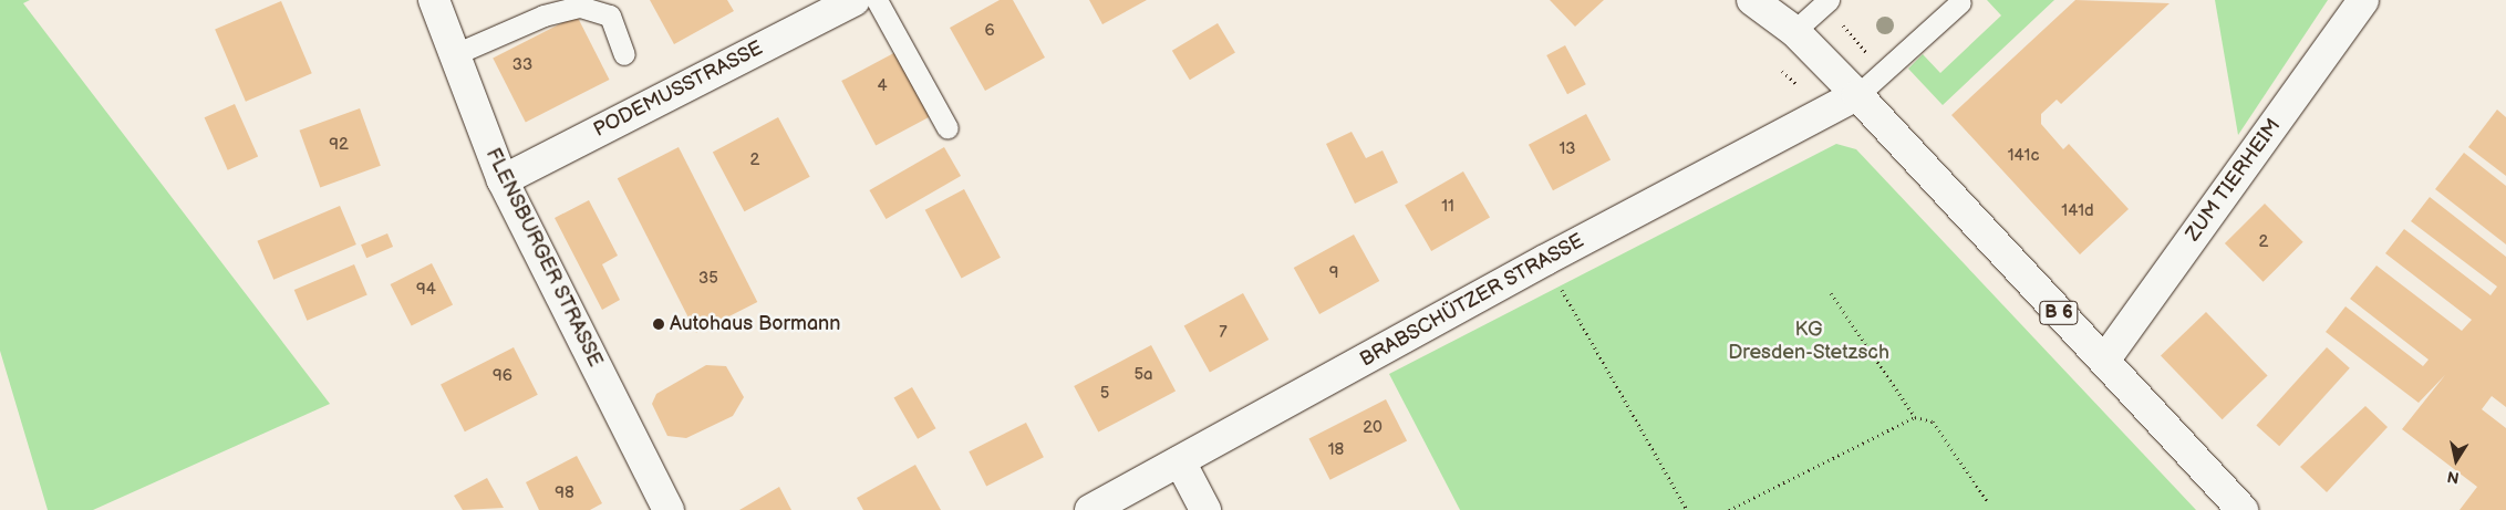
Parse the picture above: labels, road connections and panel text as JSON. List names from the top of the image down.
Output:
{
  "streets": {
    "street": [
      "PODEMUSSTRASSE",
      "ZUM TIERHEIM",
      "FLENSBURGER STRASSE",
      "BRABSCHÜTZER STRASSE",
      "B 6"
    ]
  },
  "crossings": [
    ["PODEMUSSTRASSE", "FLENSBURGER STRASSE"],
    ["ZUM TIERHEIM", "B 6"],
    ["BRABSCHÜTZER STRASSE", "B 6"]
  ],
  "parks": ["KG Dresden-Stetzsch"],
  "places": ["Autohaus Bormann"],
  "house_numbers": [
    "6",
    "33",
    "4",
    "92",
    "13",
    "141c",
    "2",
    "11",
    "141d",
    "2",
    "9",
    "35",
    "94",
    "7",
    "5a",
    "96",
    "5",
    "20",
    "18",
    "98"
  ],
  "north": "bottom"
}
